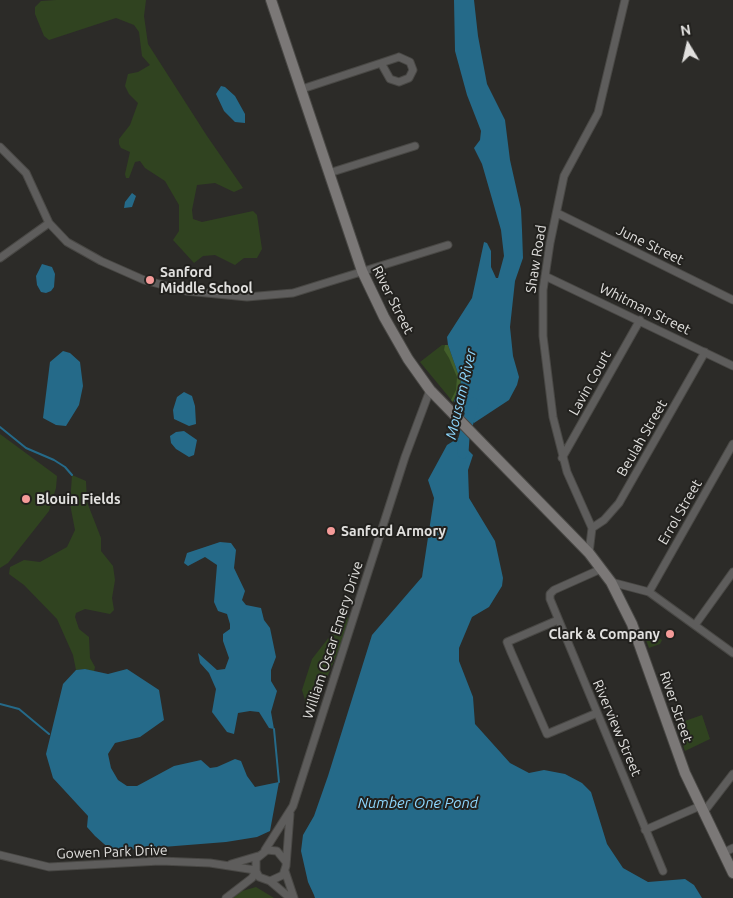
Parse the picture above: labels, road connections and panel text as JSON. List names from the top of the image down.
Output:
{
  "streets": {
    "street": [
      "June Street",
      "Shaw Road",
      "River Street",
      "Whitman Street",
      "Lavin Court",
      "Beulah Street",
      "Errol Street",
      "William Oscar Emery Drive",
      "Riverview Street",
      "Gowen Park Drive"
    ]
  },
  "crossings": [
    ["June Street", "Shaw Road"],
    ["Shaw Road", "Whitman Street"],
    ["Shaw Road", "Lavin Court"],
    ["Shaw Road", "Beulah Street"],
    ["River Street", "William Oscar Emery Drive"],
    ["River Street", "Riverview Street"],
    ["Whitman Street", "Lavin Court"],
    ["Whitman Street", "Beulah Street"],
    ["William Oscar Emery Drive", "Gowen Park Drive"]
  ],
  "water": ["Mousam River", "Number One Pond"],
  "places": [
    "Sanford Middle School",
    "Blouin Fields",
    "Sanford Armory",
    "Clark & Company"
  ],
  "north": "top"
}
